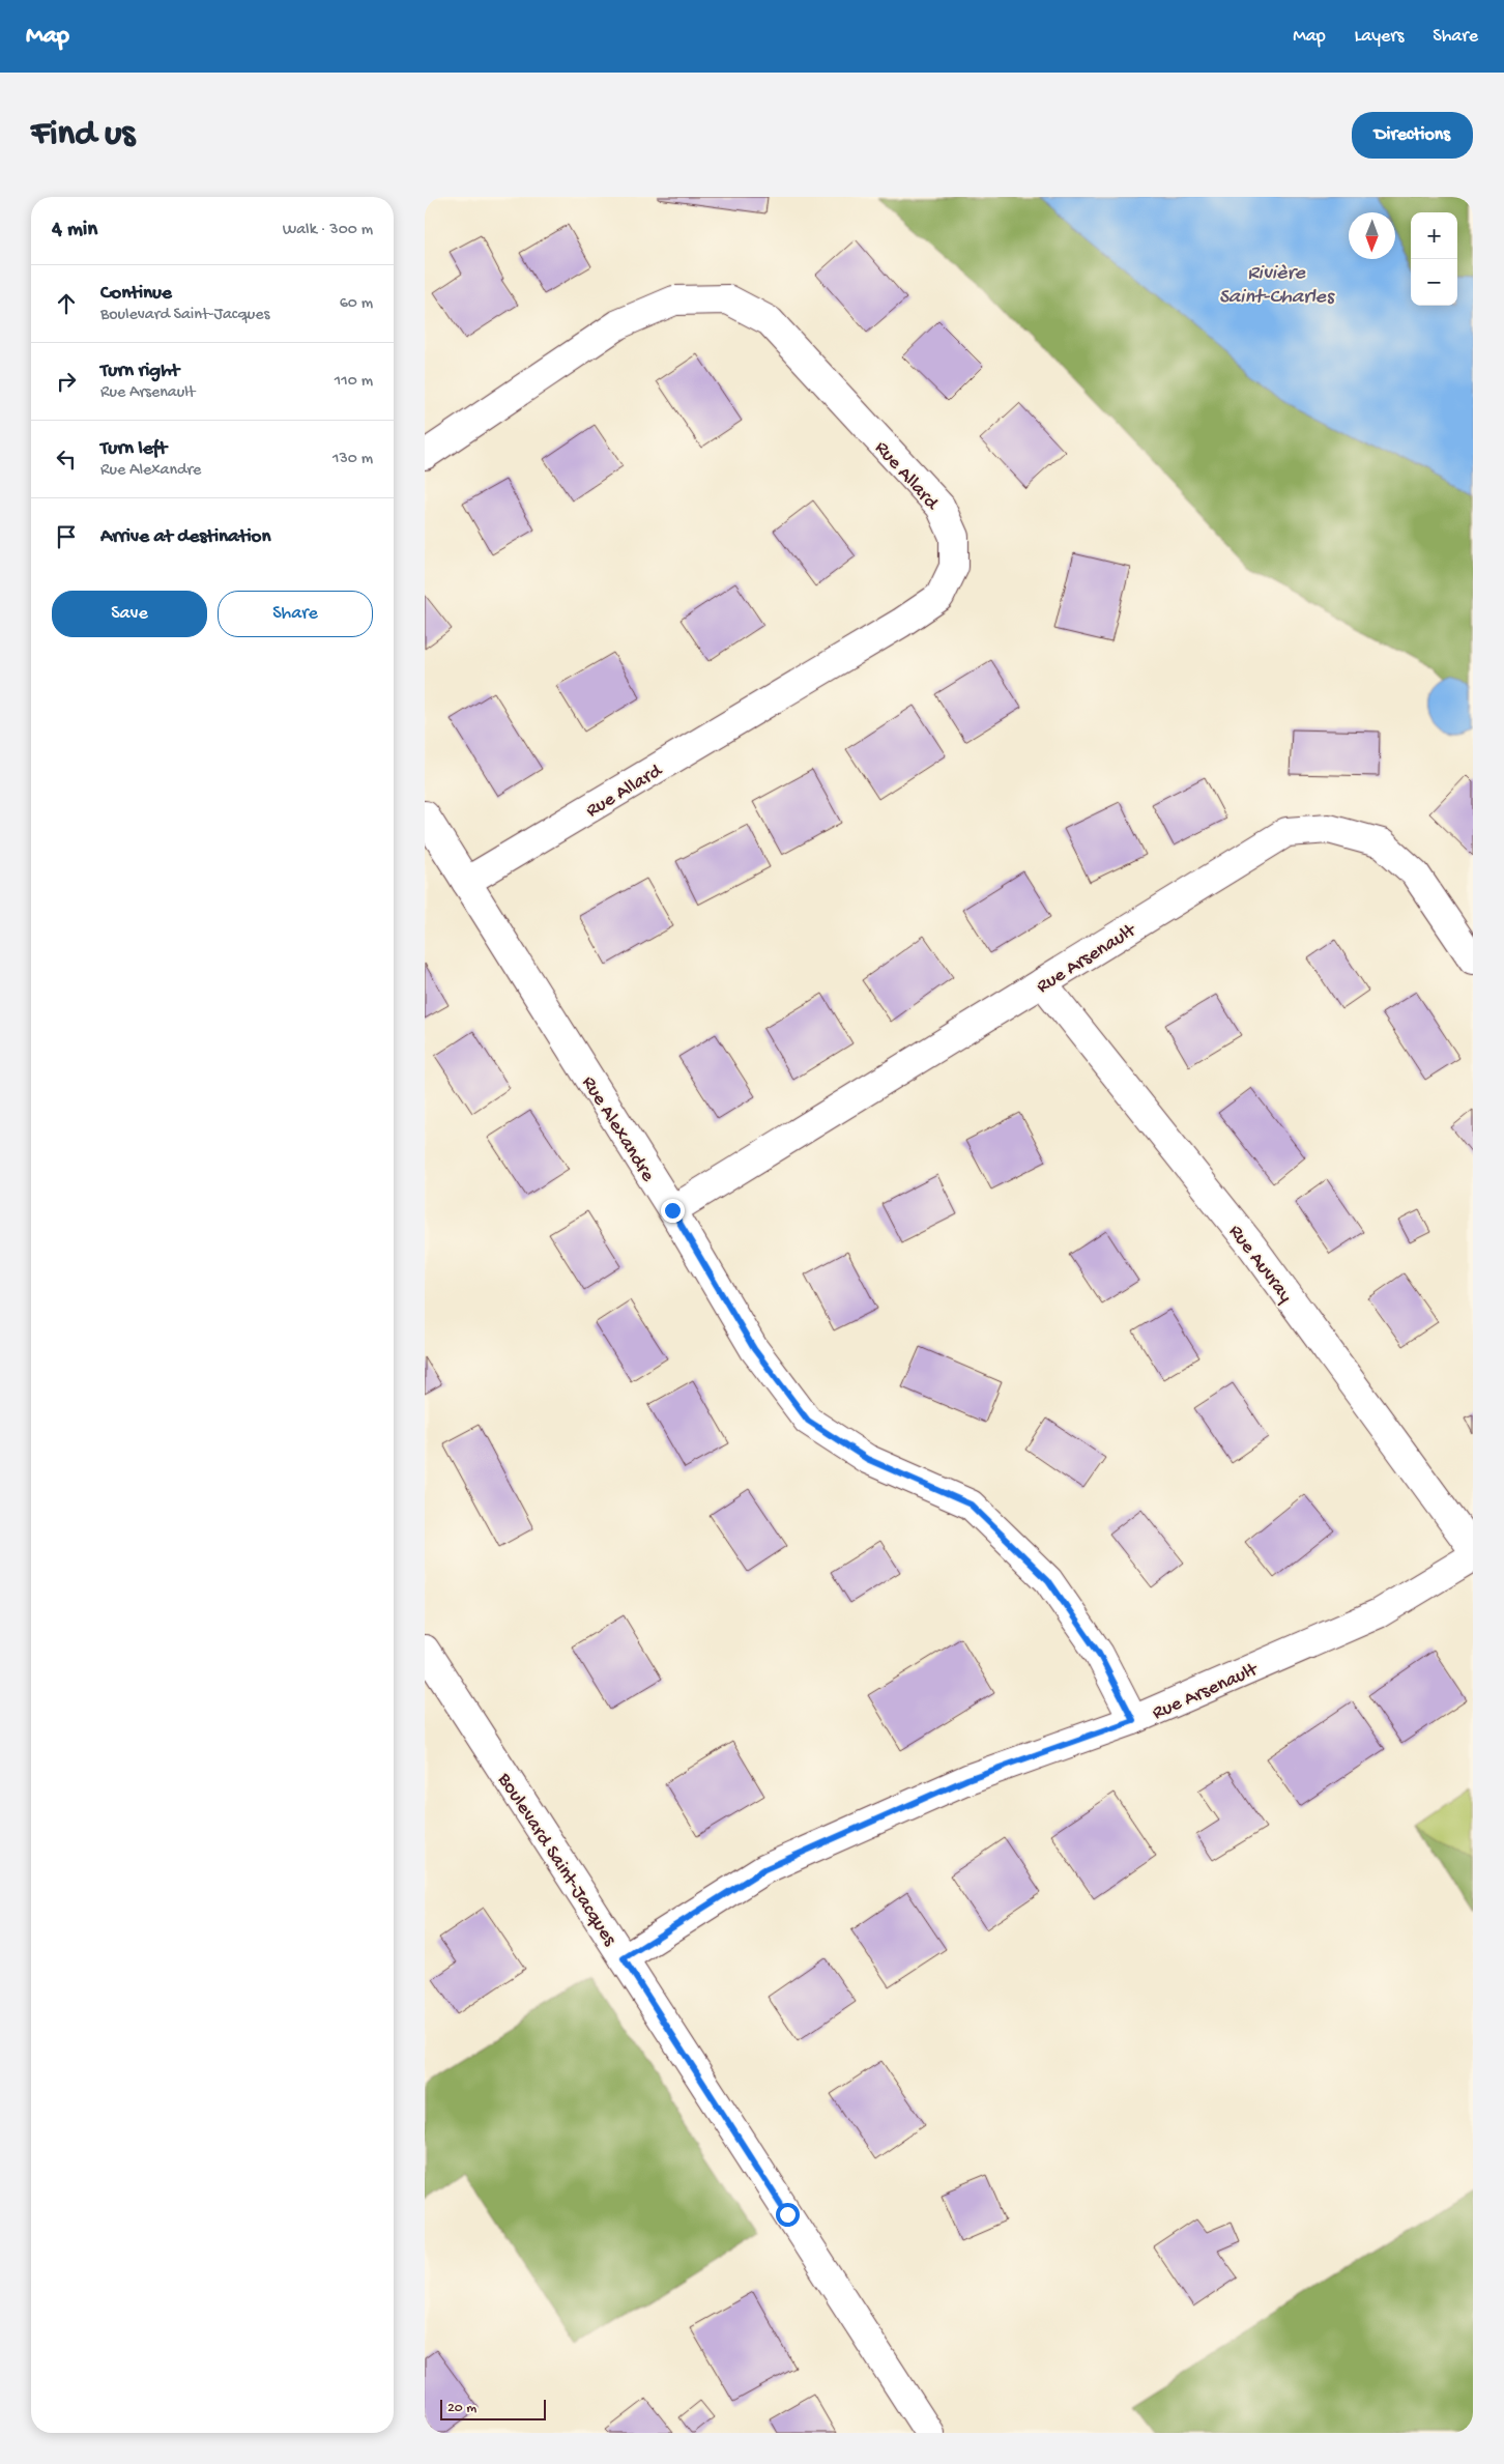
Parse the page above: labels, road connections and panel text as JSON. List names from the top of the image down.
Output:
{
  "streets": {
    "street": [
      "Rue Allard",
      "Rue Arsenault",
      "Rue Alexandre",
      "Rue Auvray",
      "Boulevard Saint-Jacques"
    ]
  },
  "crossings": [
    ["Rue Allard", "Rue Alexandre"],
    ["Rue Arsenault", "Rue Alexandre"],
    ["Rue Arsenault", "Rue Auvray"],
    ["Rue Arsenault", "Boulevard Saint-Jacques"]
  ],
  "water": ["Rivière Saint-Charles"],
  "scale_bar": "20 m",
  "north": "bottom",
  "page": {
    "header": "Map",
    "nav": ["Map", "Layers", "Share"],
    "buttons": [
      "Directions",
      ["Save", "Share"]
    ],
    "title": "Find us",
    "heading": ["4 min", "Walk · 300 m"],
    "map_buttons": ["+", "−"],
    "list": [
      ["Continue", "Boulevard Saint-Jacques", "60 m"],
      ["Turn right", "Rue Arsenault", "110 m"],
      ["Turn left", "Rue Alexandre", "130 m"],
      "Arrive at destination"
    ],
    "scale": "20 m"
  }
}
